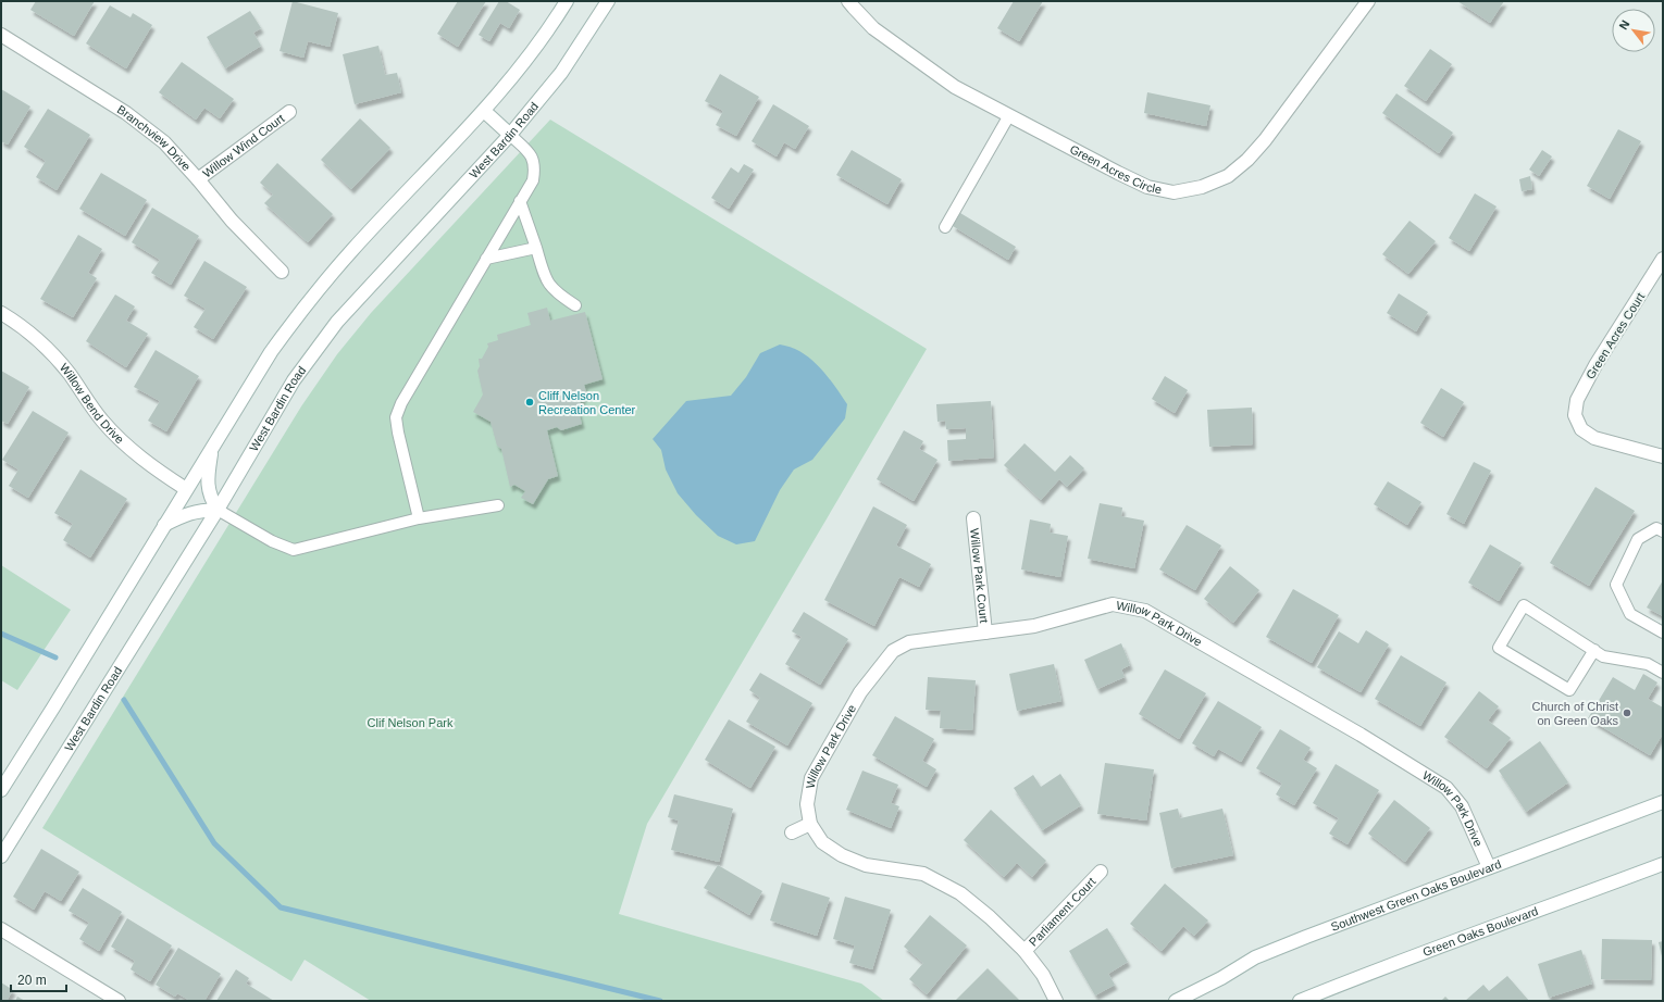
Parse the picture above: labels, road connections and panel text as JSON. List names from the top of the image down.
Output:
{
  "streets": {
    "street": [
      "Branchview Drive",
      "West Bardin Road",
      "Willow Wind Court",
      "Green Acres Circle",
      "Green Acres Court",
      "Willow Bend Drive",
      "Willow Park Court",
      "Willow Park Drive",
      "Southwest Green Oaks Boulevard",
      "Parliament Court",
      "Green Oaks Boulevard"
    ]
  },
  "crossings": [
    ["Branchview Drive", "Willow Wind Court"],
    ["Willow Park Court", "Willow Park Drive"],
    ["Willow Park Drive", "Southwest Green Oaks Boulevard"]
  ],
  "parks": ["Clif Nelson Park"],
  "places": ["Cliff Nelson Recreation Center", "Church of Christ on Green Oaks"],
  "scale_bar": "20 m",
  "north": "top left"
}
